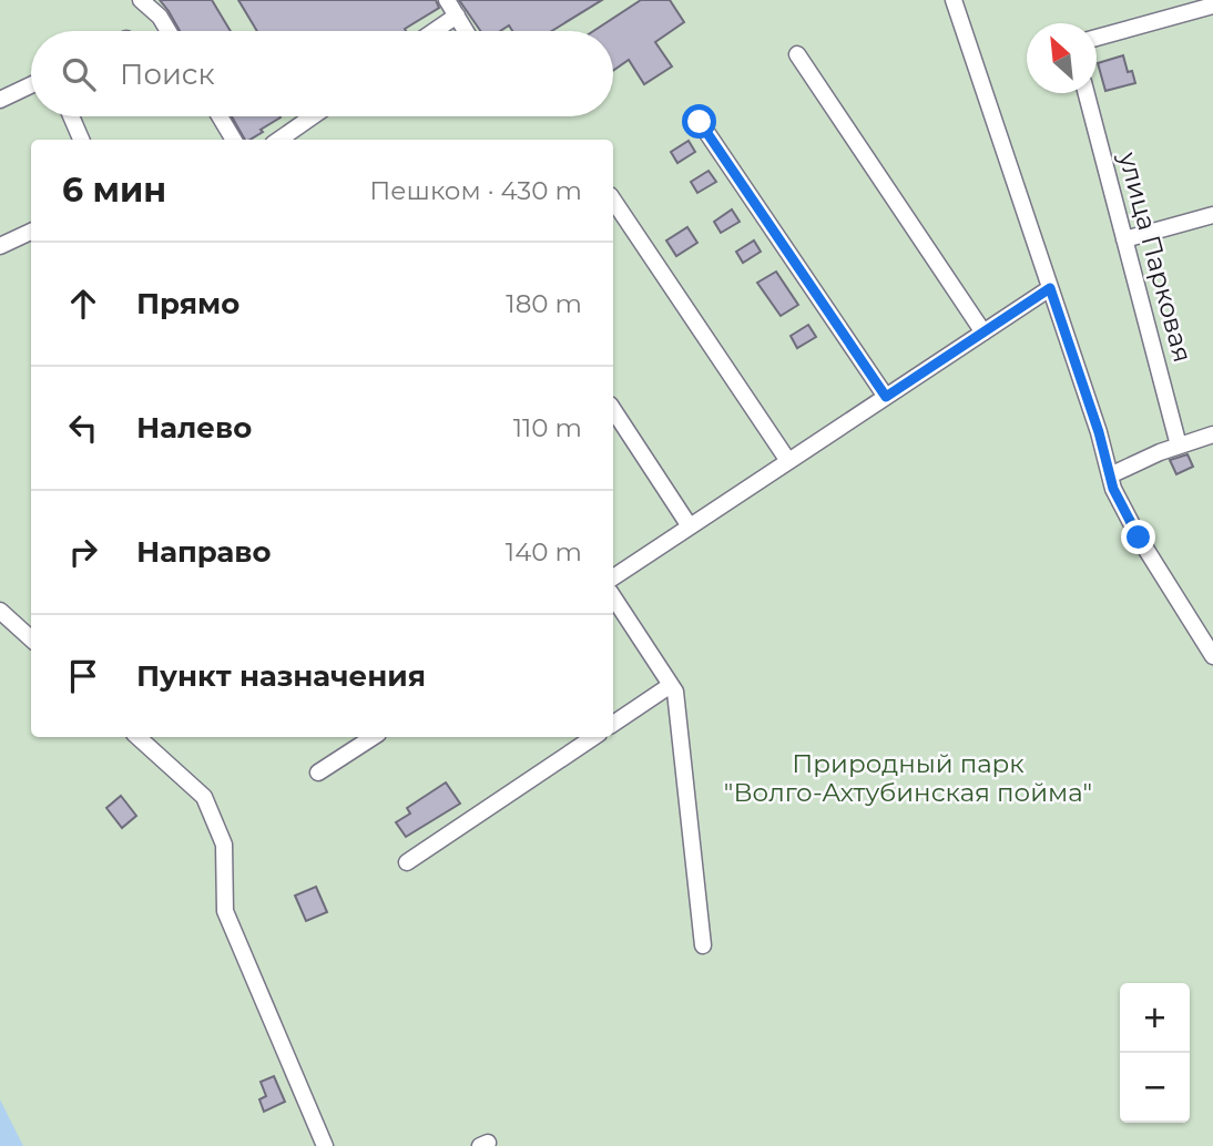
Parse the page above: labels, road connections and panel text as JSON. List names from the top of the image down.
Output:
{
  "streets": {
    "street": ["улица Парковая"]
  },
  "parks": ["Природный парк \"Волго-Ахтубинская пойма\""],
  "north": "top left",
  "page": {
    "search": "Поиск",
    "heading": ["6 мин", "Пешком · 430 m"],
    "list": [
      ["Прямо", "180 m"],
      ["Налево", "110 m"],
      ["Направо", "140 m"],
      "Пункт назначения"
    ],
    "map_buttons": ["+", "−"]
  }
}
